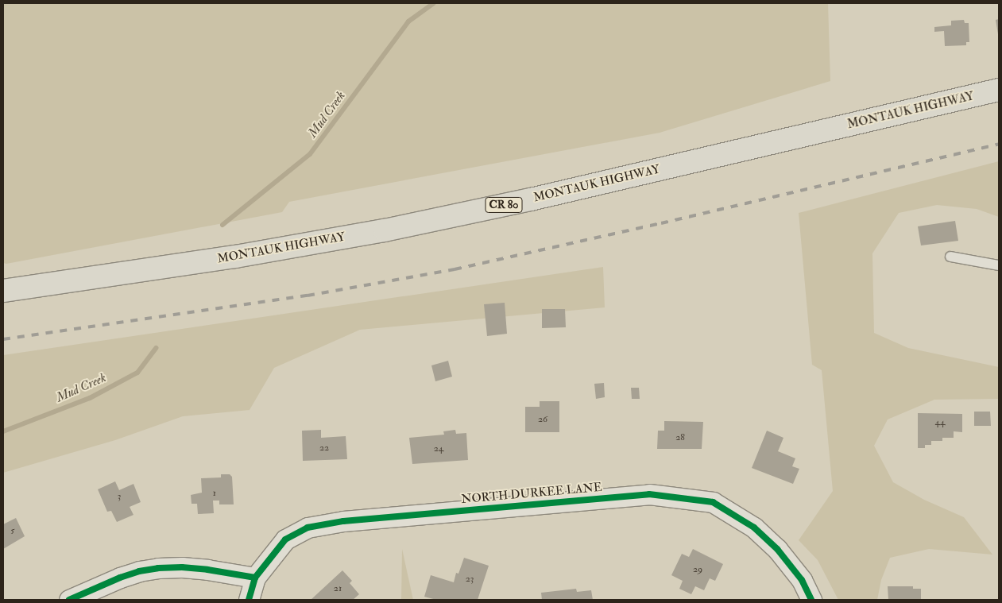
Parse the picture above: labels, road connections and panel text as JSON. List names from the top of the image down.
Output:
{
  "streets": {
    "main road": ["MONTAUK HIGHWAY", "CR 80"],
    "street": ["NORTH DURKEE LANE"]
  },
  "water": ["Mud Creek"],
  "house_numbers": [
    "26",
    "44",
    "28",
    "22",
    "24",
    "1",
    "3",
    "5",
    "29",
    "23",
    "21"
  ]
}
